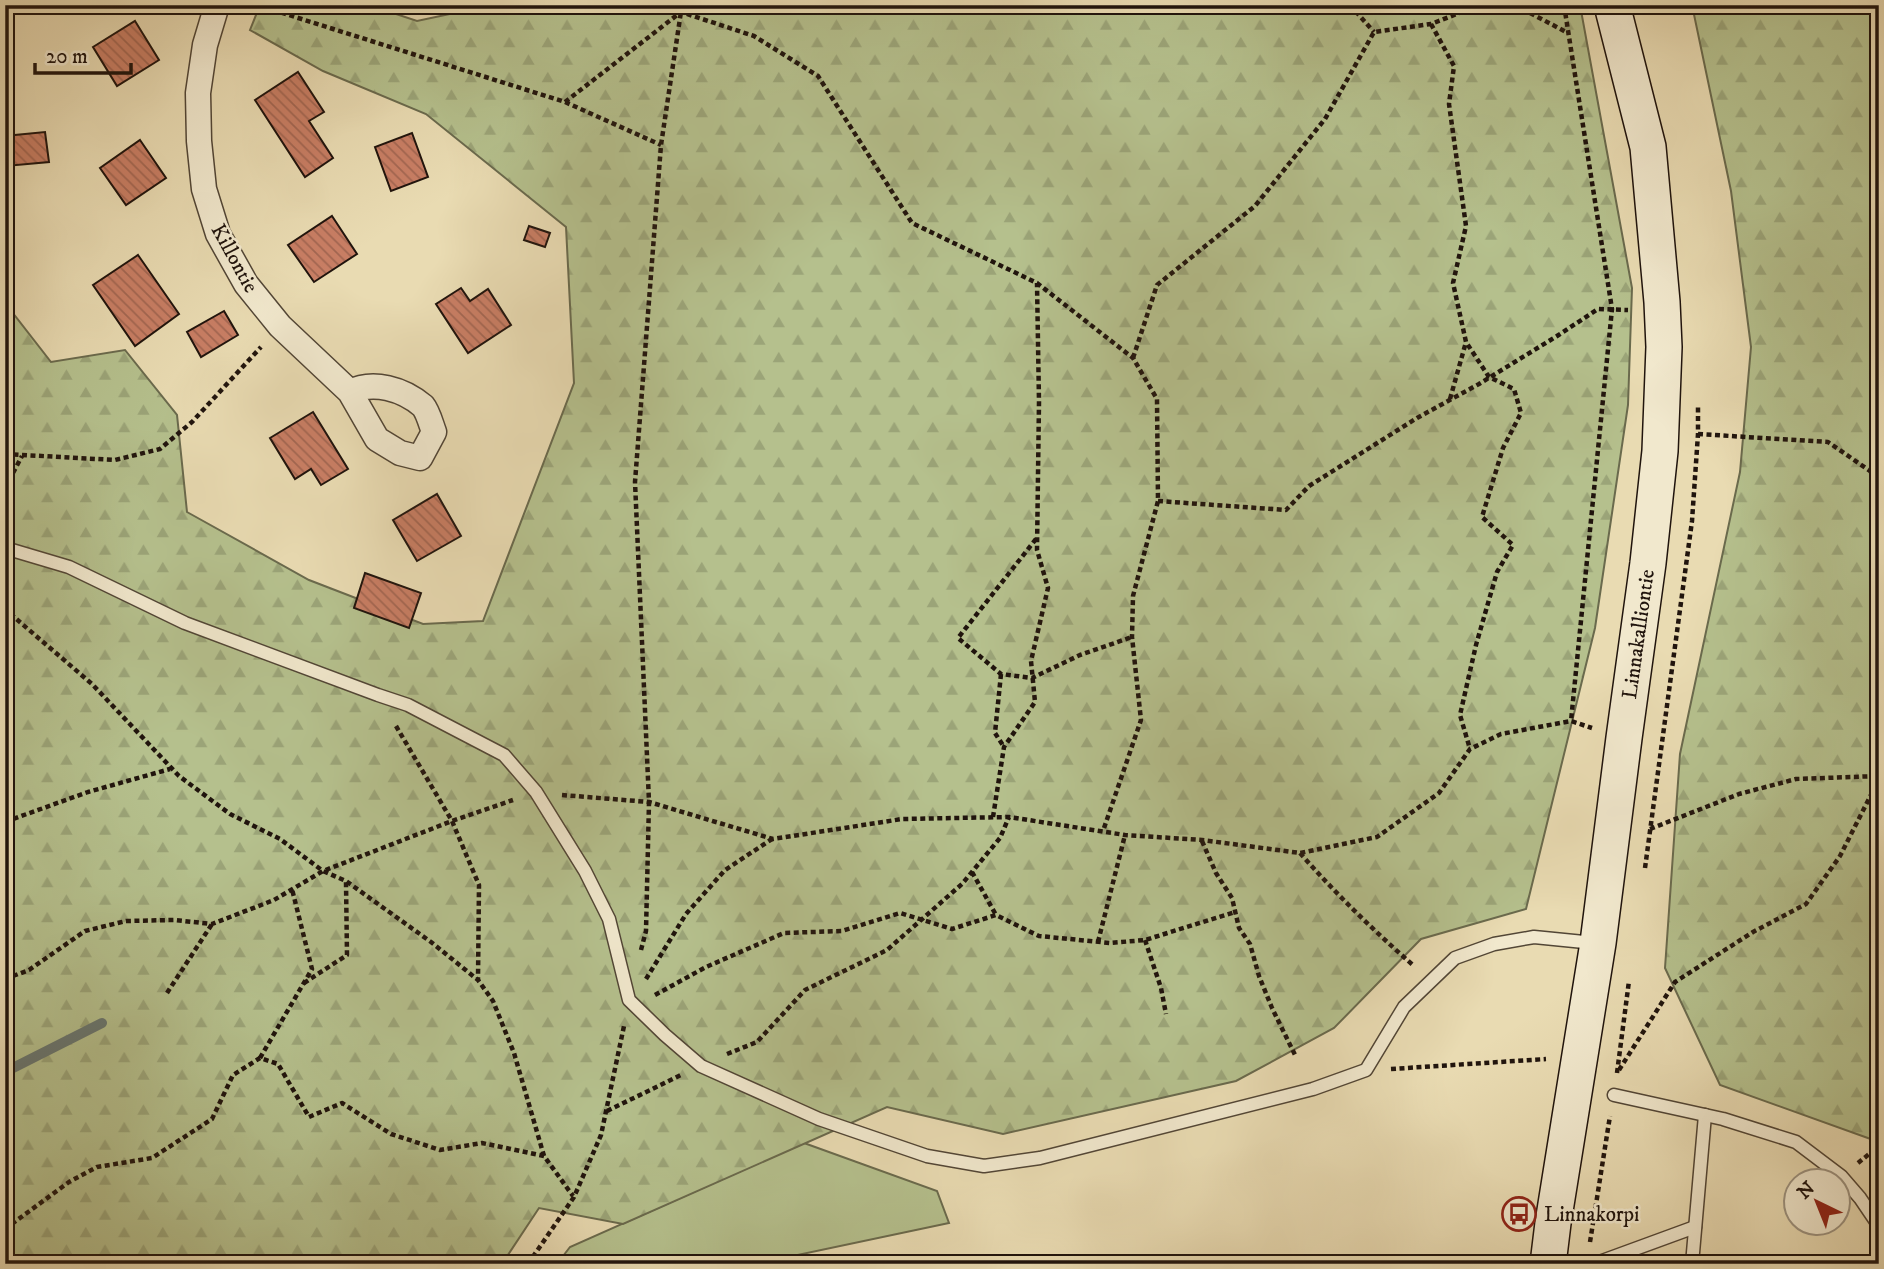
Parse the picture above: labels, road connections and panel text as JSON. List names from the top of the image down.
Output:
{
  "streets": {
    "main road": ["Linnakalliontie"],
    "street": ["Killontie"]
  },
  "places": {
    "bus stop": ["Linnakorpi"]
  },
  "scale_bar": "20 m",
  "north": "top left"
}
